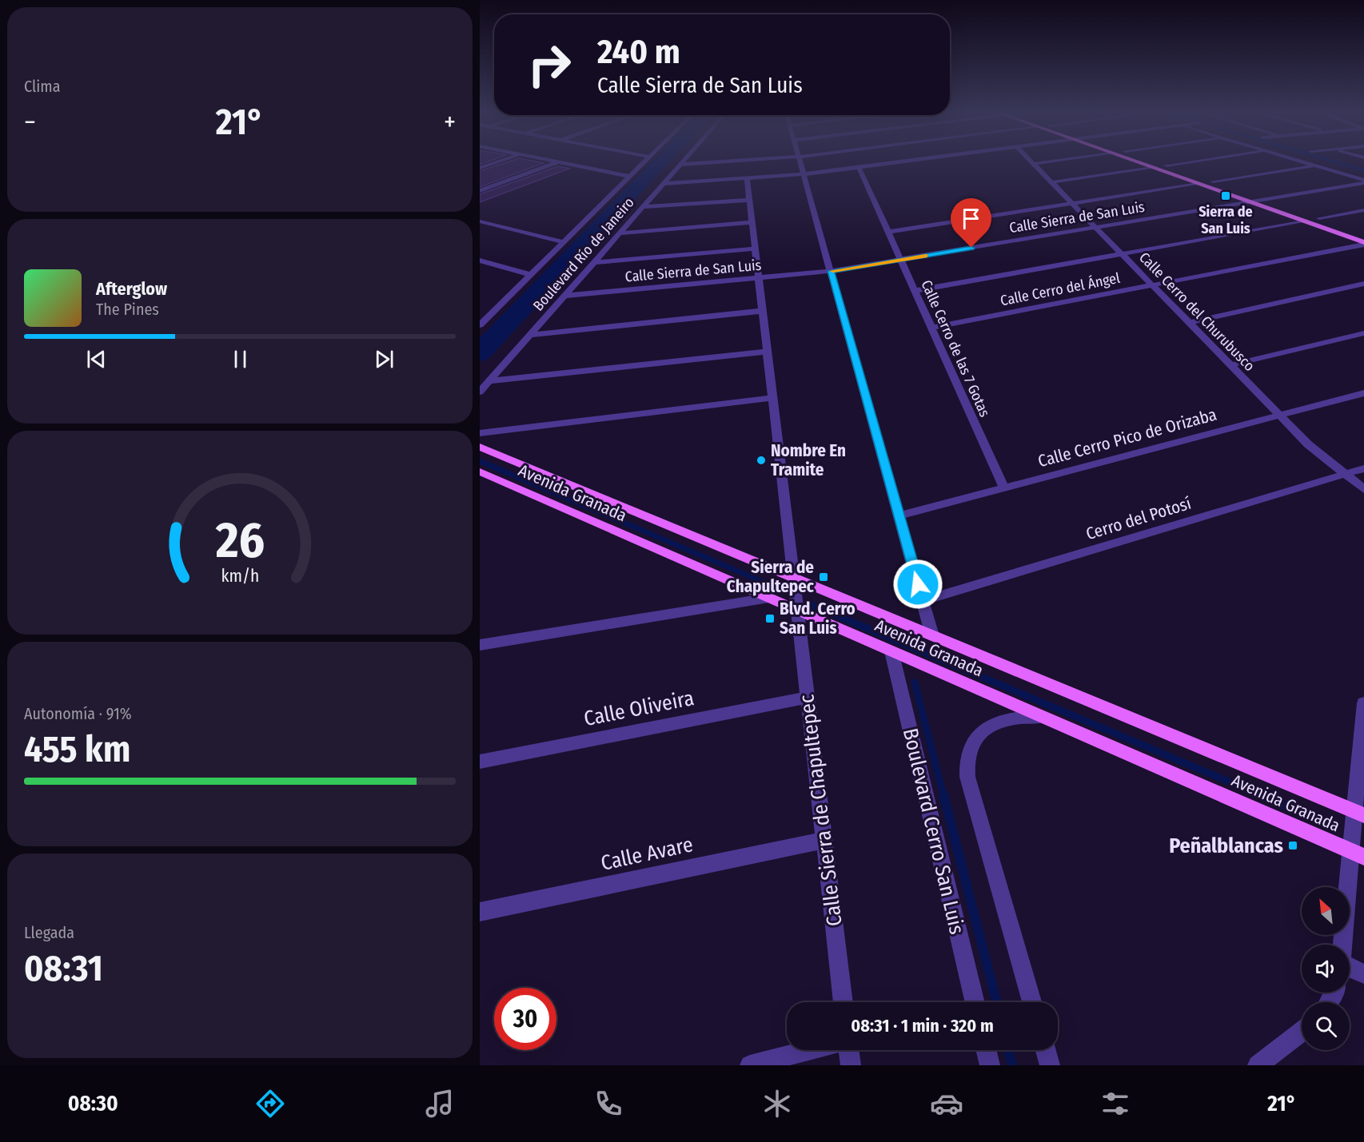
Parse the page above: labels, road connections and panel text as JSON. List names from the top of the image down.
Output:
{
  "streets": {
    "main road": ["Avenida Granada"],
    "street": [
      "Calle Sierra de San Luis",
      "Boulevard Río de Janeiro",
      "Calle Cerro del Ángel",
      "Calle Cerro del Churubusco",
      "Calle Cerro de las 7 Gotas",
      "Calle Cerro Pico de Orizaba",
      "Cerro del Potosí",
      "Calle Oliveira",
      "Calle Sierra de Chapultepec",
      "Boulevard Cerro San Luis",
      "Calle Avare"
    ]
  },
  "crossings": [
    ["Calle Sierra de San Luis", "Boulevard Río de Janeiro"],
    ["Calle Sierra de San Luis", "Calle Cerro del Churubusco"],
    ["Calle Sierra de San Luis", "Calle Cerro de las 7 Gotas"],
    ["Calle Cerro del Ángel", "Calle Cerro del Churubusco"],
    ["Calle Cerro del Ángel", "Calle Cerro de las 7 Gotas"],
    ["Calle Cerro del Churubusco", "Calle Cerro Pico de Orizaba"],
    ["Calle Cerro del Churubusco", "Cerro del Potosí"],
    ["Calle Cerro de las 7 Gotas", "Calle Cerro Pico de Orizaba"],
    ["Avenida Granada", "Calle Sierra de Chapultepec"],
    ["Avenida Granada", "Boulevard Cerro San Luis"],
    ["Calle Oliveira", "Calle Sierra de Chapultepec"],
    ["Calle Sierra de Chapultepec", "Calle Avare"]
  ],
  "places": {
    "transit": [
      "Sierra de San Luis",
      "Sierra de Chapultepec",
      "Blvd. Cerro San Luis",
      "Peñalblancas"
    ],
    "other": ["Nombre En Tramite"]
  },
  "north": "top left",
  "page": {
    "tile": [
      "Clima",
      ["Autonomía · 91%", "455 km"],
      ["Llegada", "08:31"]
    ],
    "turn": ["240 m", "Calle Sierra de San Luis"],
    "heat": ["−", "21°", "+"],
    "song": ["Afterglow", "The Pines"],
    "limit": "30",
    "trip": "08:31 · 1 min · 320 m",
    "tabs": ["08:30", "21°"],
    "gauge": ["26", "km/h"]
  }
}
